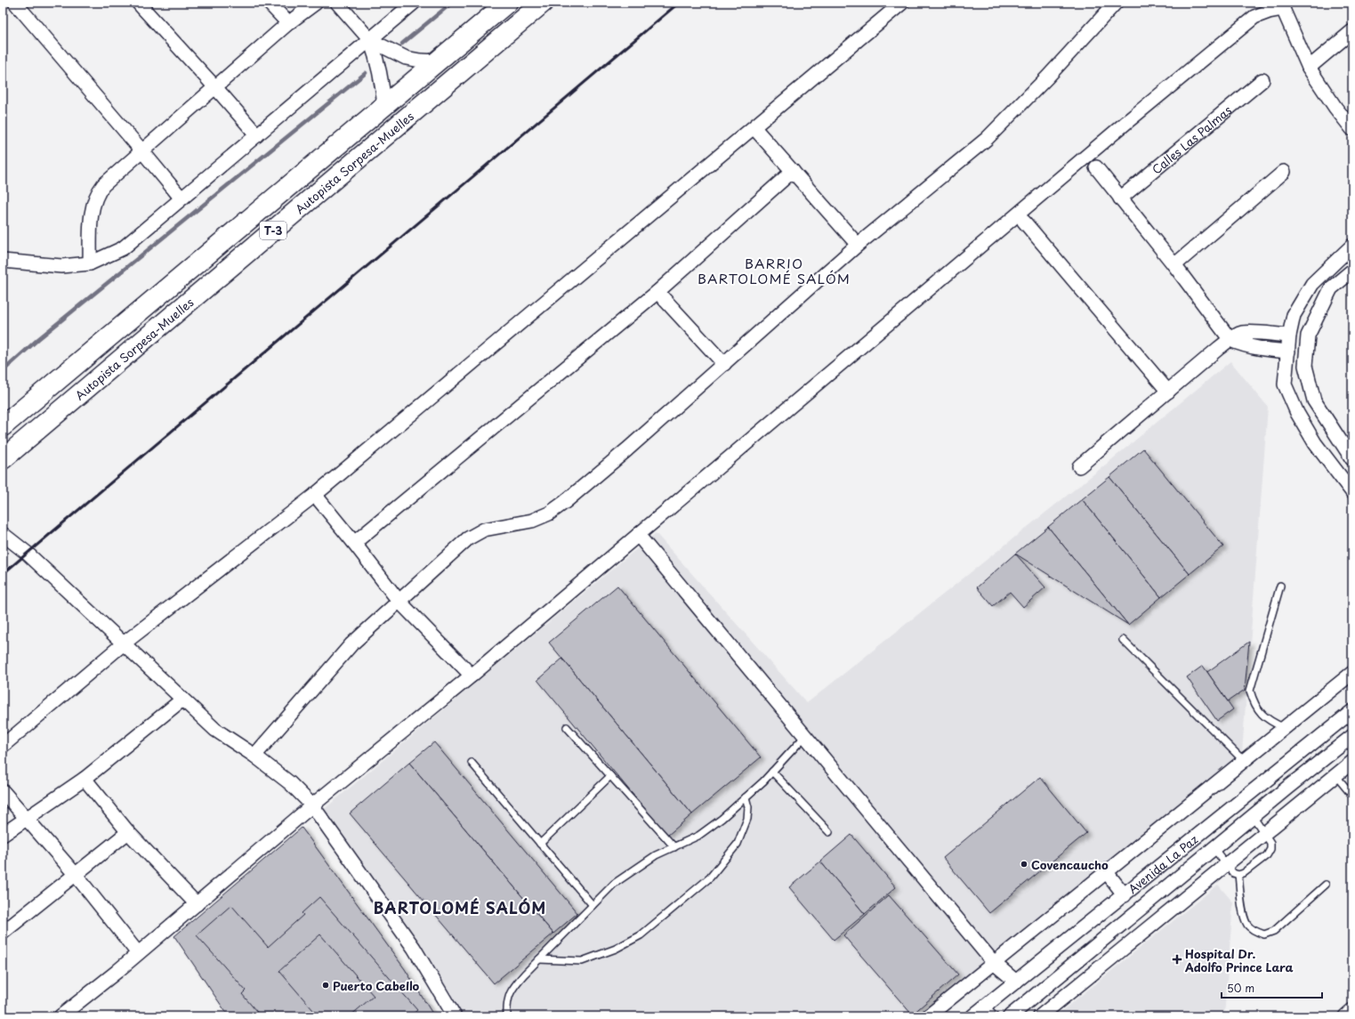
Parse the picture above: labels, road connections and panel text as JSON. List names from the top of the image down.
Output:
{
  "streets": {
    "main road": ["Autopista Sorpesa-Muelles", "T-3"],
    "street": ["Calles Las Palmas", "Avenida La Paz"]
  },
  "districts": ["BARRIO BARTOLOMÉ SALÓM", "BARTOLOMÉ SALÓM"],
  "places": {
    "other": ["Covencaucho", "Puerto Cabello"],
    "health": ["Hospital Dr. Adolfo Prince Lara"]
  },
  "scale_bar": "50 m"
}
